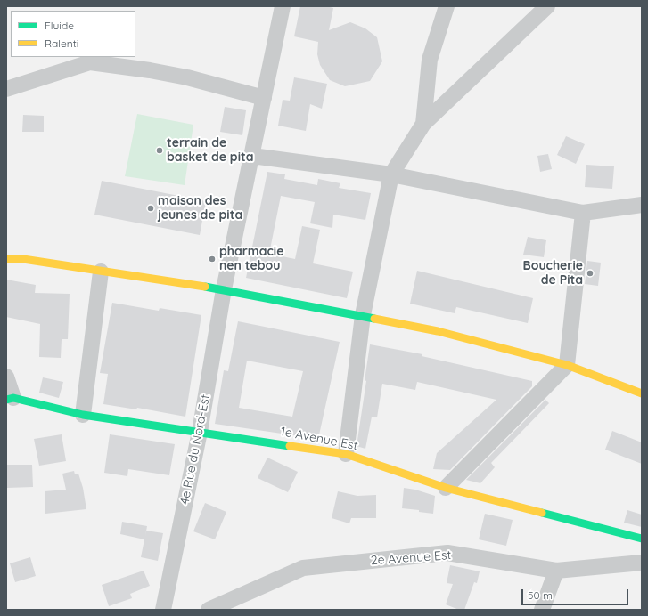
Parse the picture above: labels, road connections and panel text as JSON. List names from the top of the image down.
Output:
{
  "streets": {
    "main road": ["1e Avenue Est"],
    "street": ["4e Rue du Nord-Est", "2e Avenue Est"]
  },
  "crossings": [
    ["1e Avenue Est", "4e Rue du Nord-Est"]
  ],
  "places": [
    "terrain de basket de pita",
    "maison des jeunes de pita",
    "pharmacie nen tebou",
    "Boucherie de Pita"
  ],
  "legend": ["Fluide", "Ralenti"],
  "scale_bar": "50 m"
}
